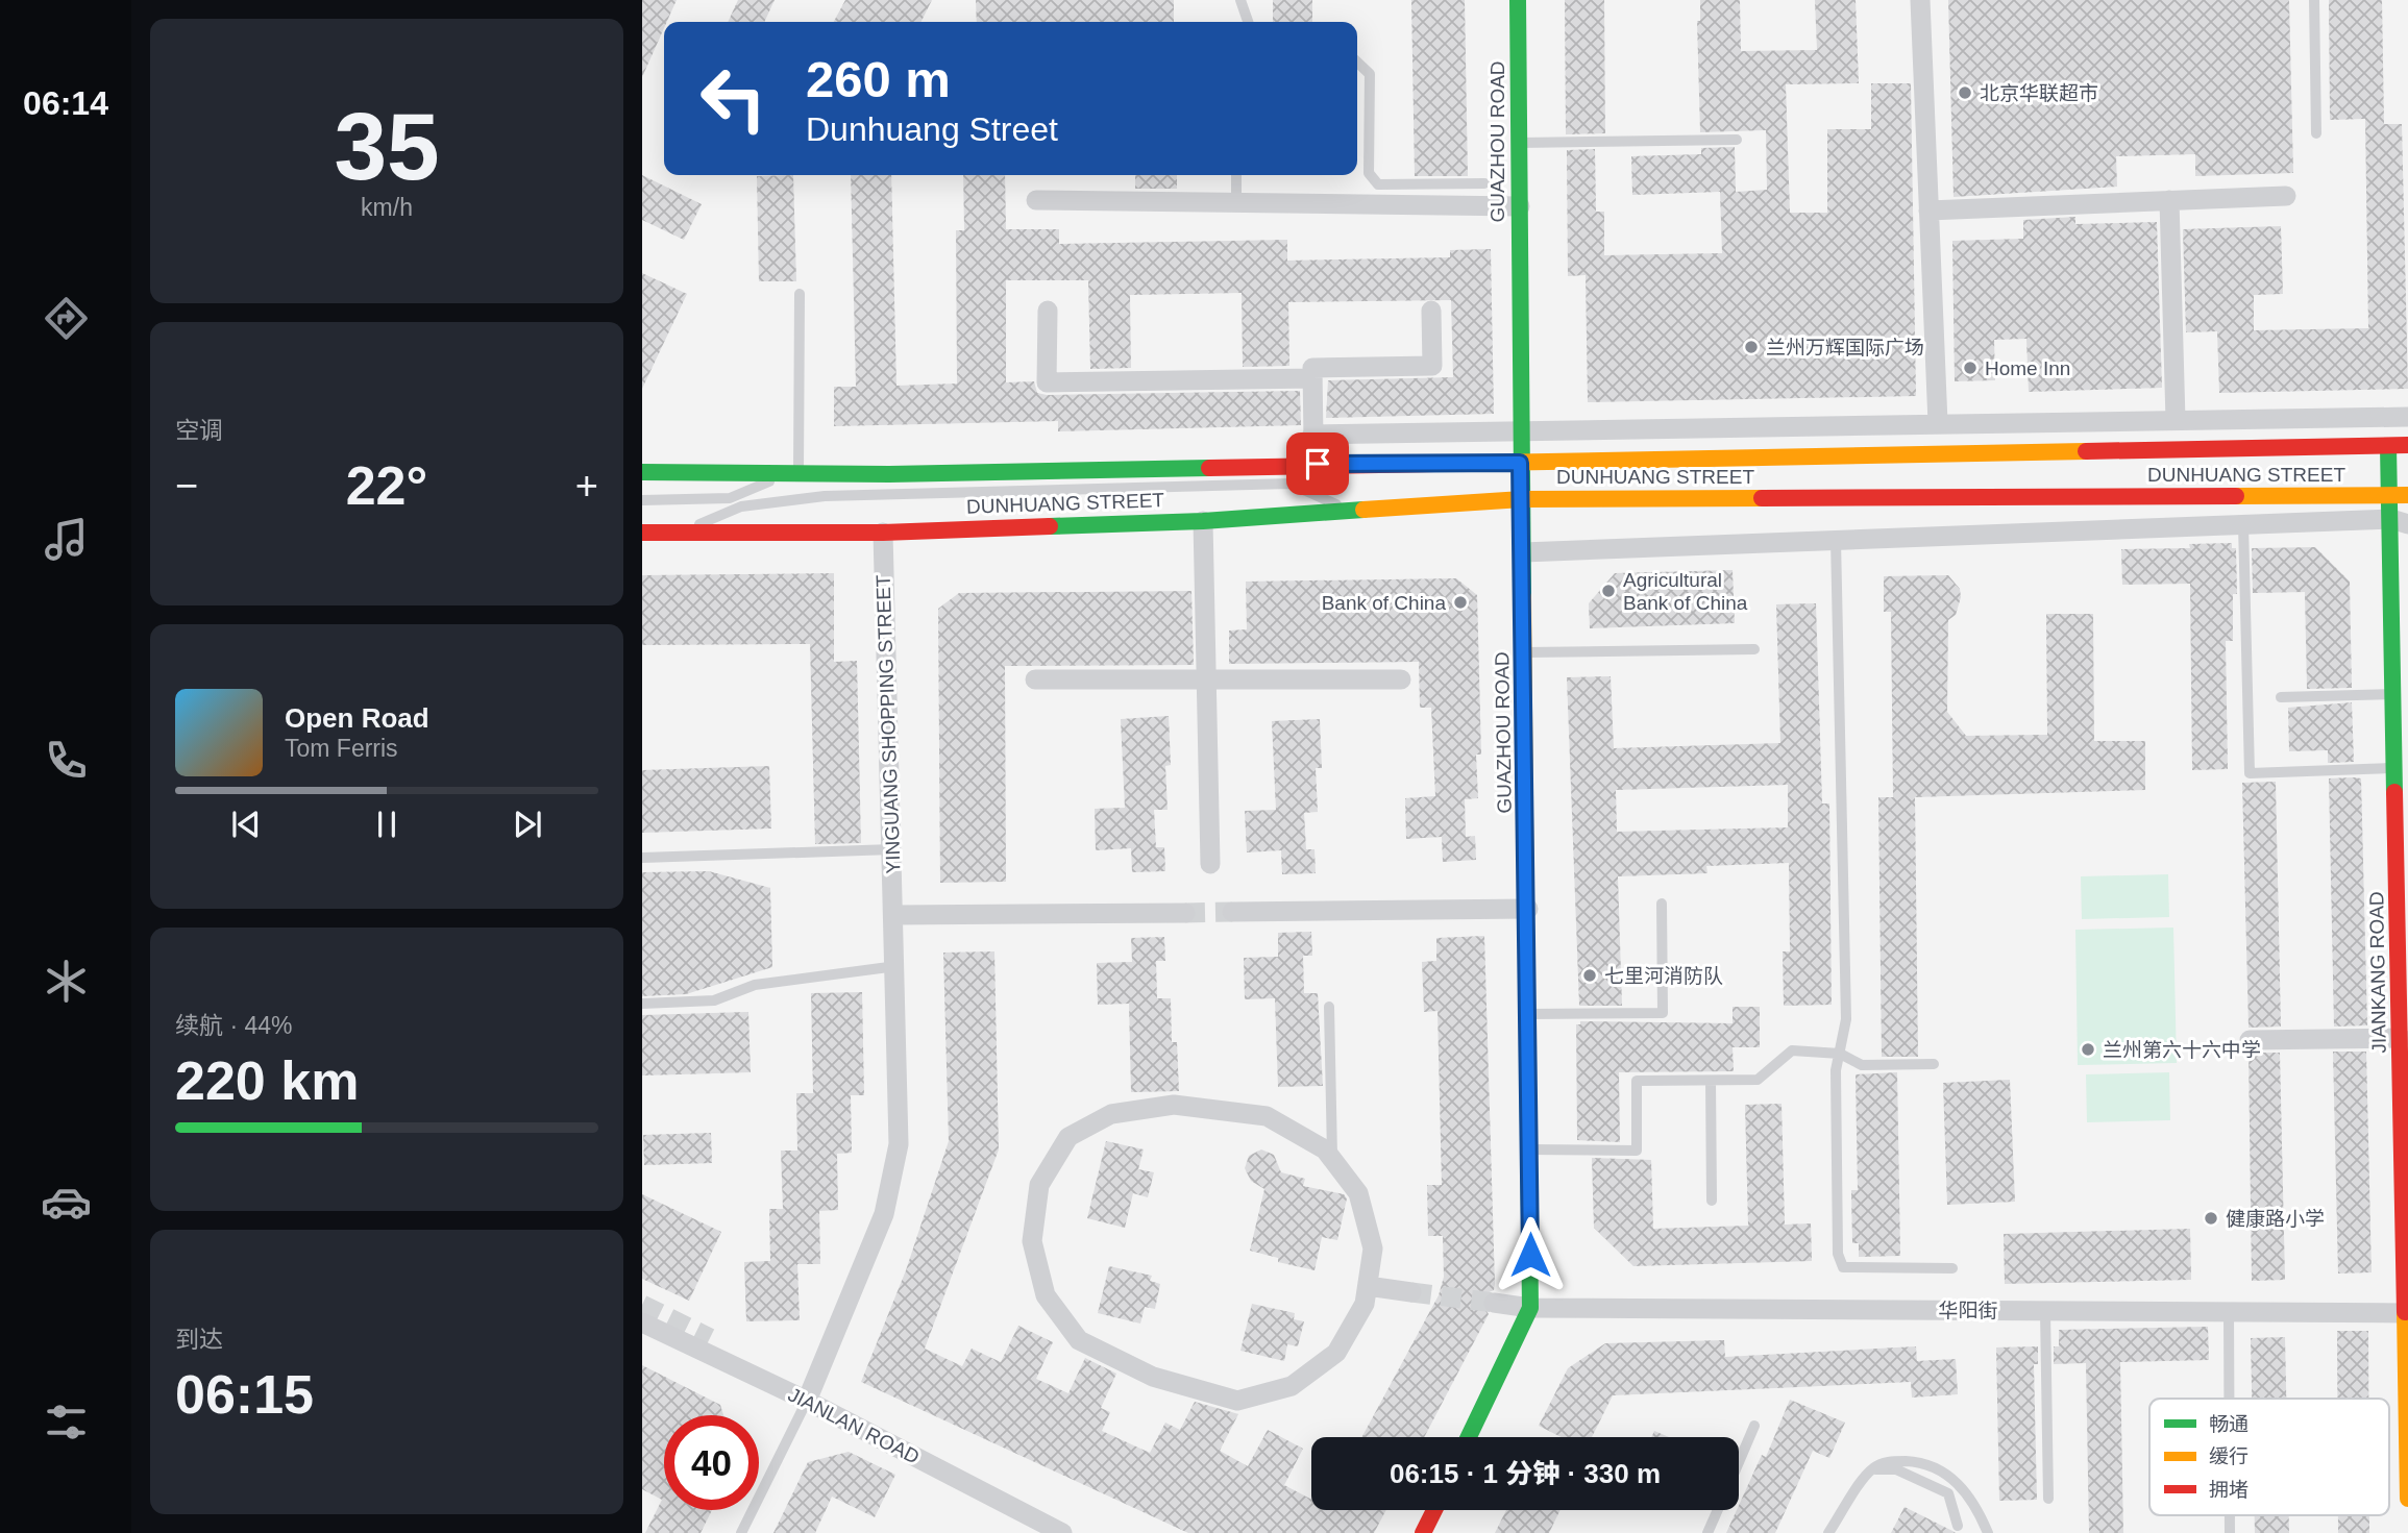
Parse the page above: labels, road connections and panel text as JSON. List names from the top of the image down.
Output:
{
  "streets": {
    "main road": ["GUAZHOU ROAD", "DUNHUANG STREET", "JIANKANG ROAD"],
    "street": ["YINGUANG SHOPPING STREET", "华阳街", "JIANLAN ROAD"]
  },
  "crossings": [
    ["GUAZHOU ROAD", "DUNHUANG STREET"],
    ["GUAZHOU ROAD", "华阳街"],
    ["DUNHUANG STREET", "YINGUANG SHOPPING STREET"],
    ["DUNHUANG STREET", "JIANKANG ROAD"],
    ["YINGUANG SHOPPING STREET", "JIANLAN ROAD"],
    ["JIANKANG ROAD", "华阳街"]
  ],
  "places": [
    "北京华联超市",
    "兰州万辉国际广场",
    "Home Inn",
    "Agricultural Bank of China",
    "Bank of China",
    "七里河消防队",
    "兰州第六十六中学",
    "健康路小学"
  ],
  "legend": ["畅通", "缓行", "拥堵"],
  "page": {
    "tabs": "06:14",
    "tile": [
      ["35", "km/h"],
      "空调",
      ["续航 · 44%", "220 km"],
      ["到达", "06:15"]
    ],
    "turn": ["260 m", "Dunhuang Street"],
    "heat": ["−", "22°", "+"],
    "song": ["Open Road", "Tom Ferris"],
    "limit": "40",
    "trip": "06:15 · 1 分钟 · 330 m"
  }
}
